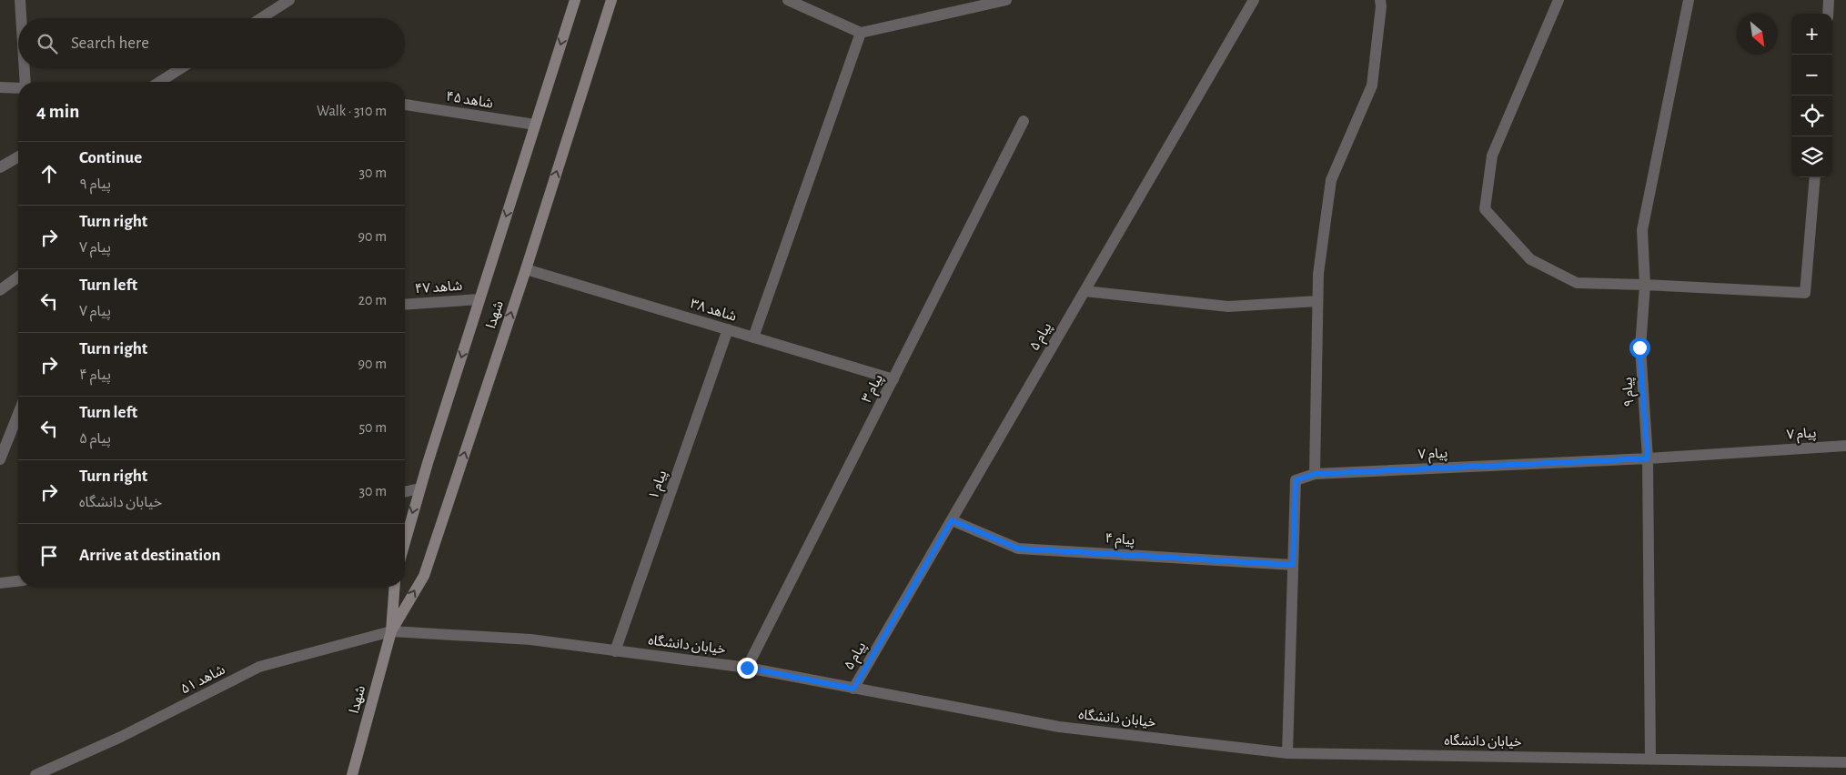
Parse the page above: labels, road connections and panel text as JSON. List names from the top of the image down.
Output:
{
  "streets": {
    "street": [
      "شاهد ۴۵",
      "شاهد ۴۷",
      "شاهد ۳۸",
      "شهدا",
      "پیام ۵",
      "پیام ۳",
      "پیام ۹",
      "پیام ۷",
      "پیام ۱",
      "پیام ۴",
      "خیابان دانشگاه",
      "شاهد ۵۱"
    ]
  },
  "crossings": [
    ["شاهد ۴۵", "شهدا"],
    ["شاهد ۴۷", "شهدا"],
    ["شاهد ۳۸", "شهدا"],
    ["شاهد ۳۸", "پیام ۳"],
    ["شاهد ۳۸", "پیام ۱"],
    ["شهدا", "خیابان دانشگاه"],
    ["شهدا", "شاهد ۵۱"],
    ["پیام ۵", "پیام ۴"],
    ["پیام ۵", "خیابان دانشگاه"],
    ["پیام ۳", "خیابان دانشگاه"],
    ["پیام ۹", "پیام ۷"],
    ["پیام ۹", "خیابان دانشگاه"],
    ["پیام ۷", "پیام ۴"],
    ["پیام ۷", "خیابان دانشگاه"],
    ["پیام ۱", "خیابان دانشگاه"],
    ["خیابان دانشگاه", "شاهد ۵۱"]
  ],
  "north": "bottom right",
  "page": {
    "map_buttons": ["+", "−"],
    "search": "Search here",
    "heading": ["4 min", "Walk · 310 m"],
    "list": [
      ["Continue", "پیام ۹", "30 m"],
      ["Turn right", "پیام ۷", "90 m"],
      ["Turn left", "پیام ۷", "20 m"],
      ["Turn right", "پیام ۴", "90 m"],
      ["Turn left", "پیام ۵", "50 m"],
      ["Turn right", "خیابان دانشگاه", "30 m"],
      "Arrive at destination"
    ]
  }
}
